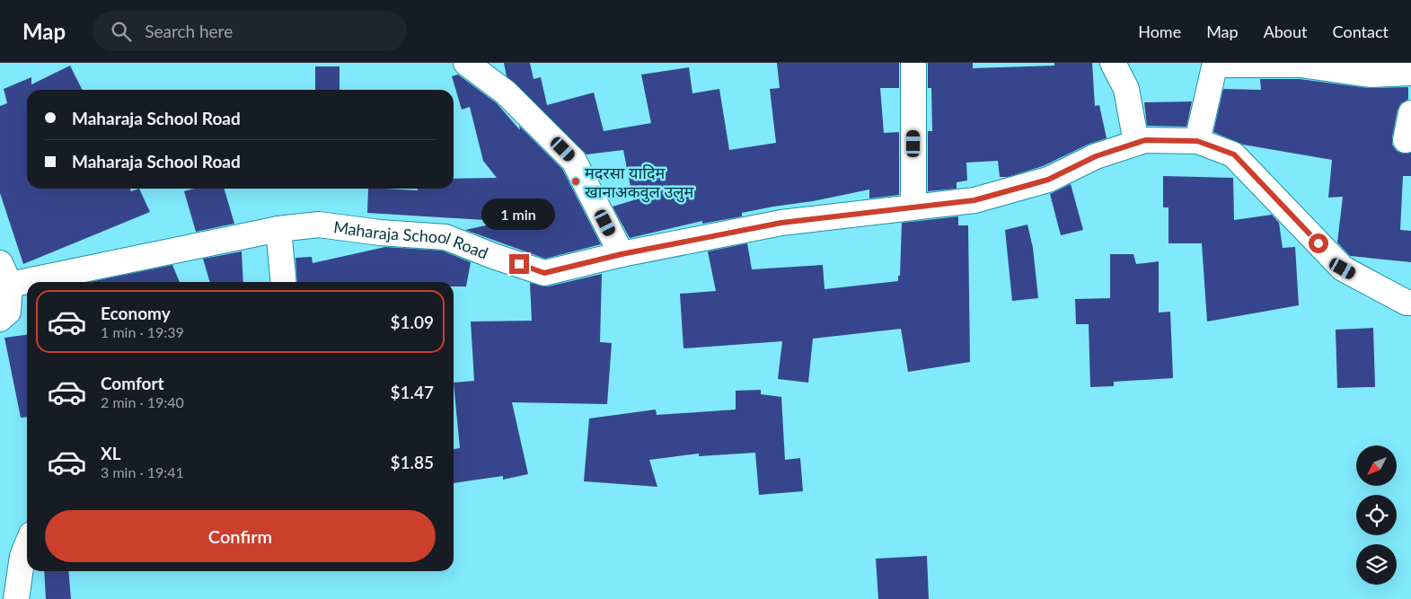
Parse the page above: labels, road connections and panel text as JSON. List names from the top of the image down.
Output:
{
  "streets": {
    "street": ["Maharaja School Road"]
  },
  "places": ["मदरसा यादिम खानाअकवुल उलुम"],
  "north": "bottom left",
  "page": {
    "header": "Map",
    "search": "Search here",
    "nav": [
      "Home",
      "Map",
      "About",
      "Contact"
    ],
    "banner": ["Maharaja School Road", "Maharaja School Road"],
    "bubble": "1 min",
    "list": [
      {
        "name": "Economy",
        "note": "1 min · 19:39",
        "value": "$1.09"
      },
      {
        "name": "Comfort",
        "note": "2 min · 19:40",
        "value": "$1.47"
      },
      {
        "name": "XL",
        "note": "3 min · 19:41",
        "value": "$1.85"
      }
    ],
    "buttons": "Confirm"
  }
}
